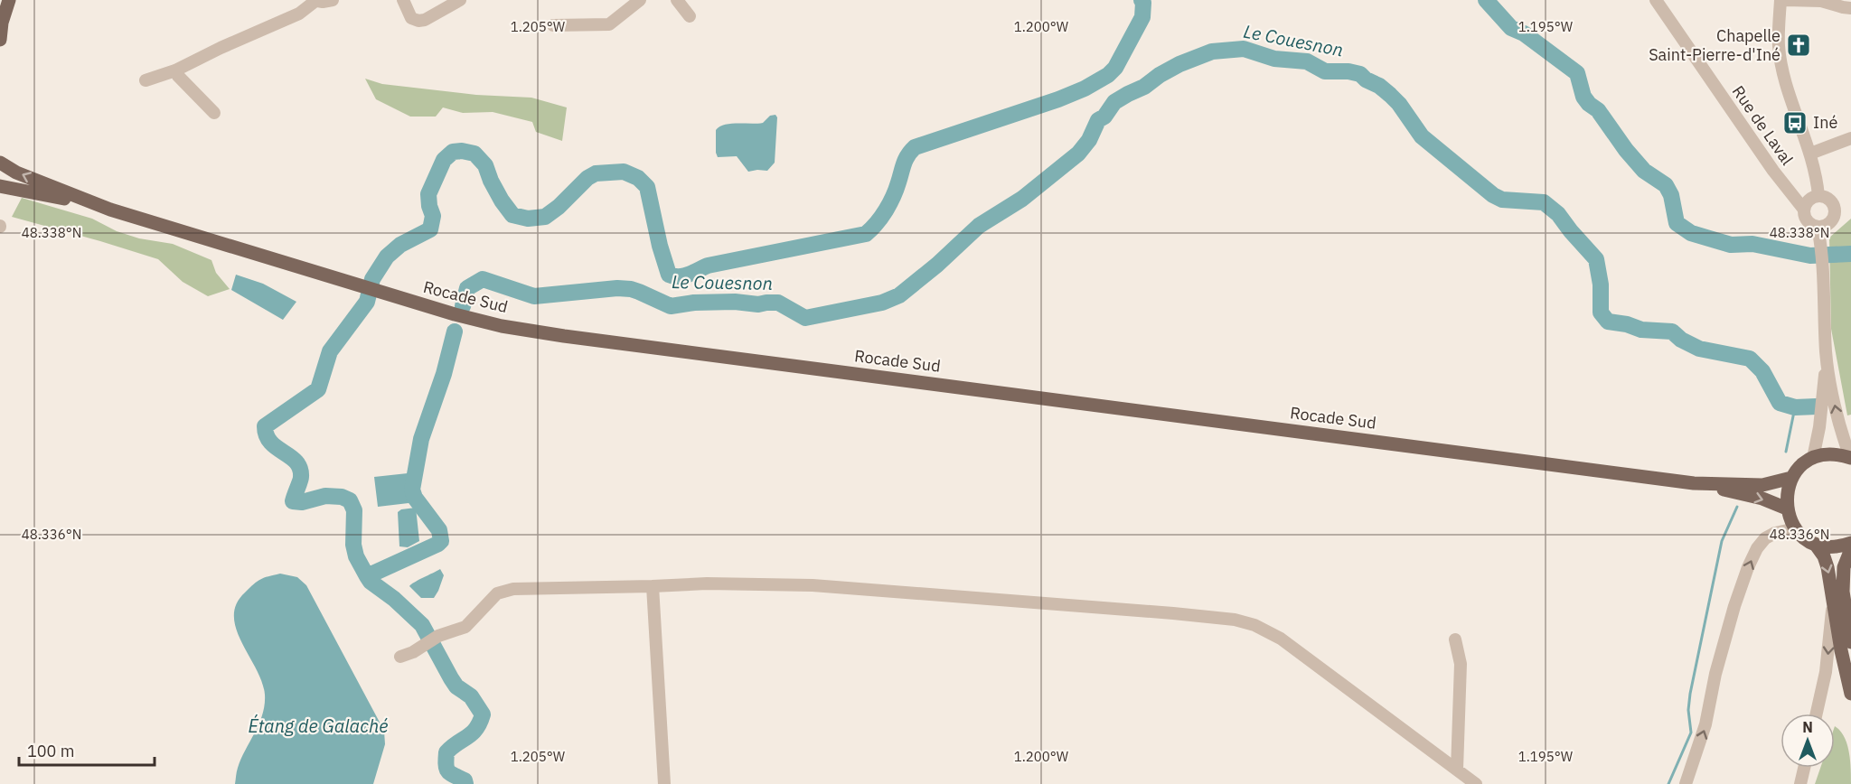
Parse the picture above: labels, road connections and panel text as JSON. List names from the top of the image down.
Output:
{
  "streets": {
    "main road": ["Rocade Sud"],
    "street": ["Rue de Laval"]
  },
  "water": ["Le Couesnon", "Étang de Galaché"],
  "places": {
    "church": ["Chapelle Saint-Pierre-d'Iné"],
    "bus stop": ["Iné"]
  },
  "scale_bar": "100 m",
  "north": "top",
  "coordinates": [
    "1.205°W",
    "1.200°W",
    "1.195°W",
    "48.338°N",
    "48.336°N"
  ]
}
